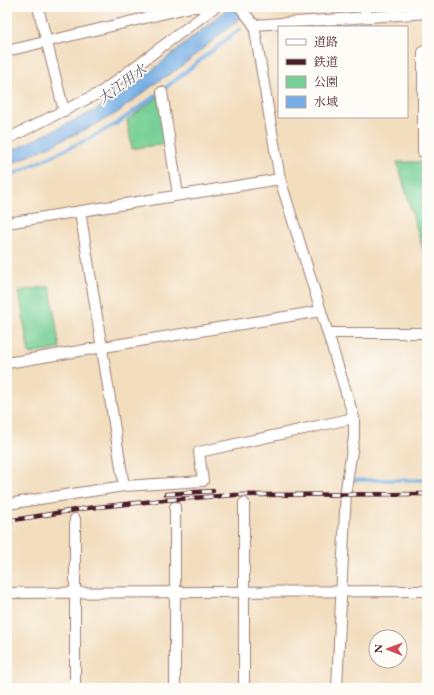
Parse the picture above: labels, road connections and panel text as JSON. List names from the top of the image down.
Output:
{
  "water": ["大江用水"],
  "legend": [
    "道路",
    "鉄道",
    "公園",
    "水域"
  ],
  "north": "left"
}
